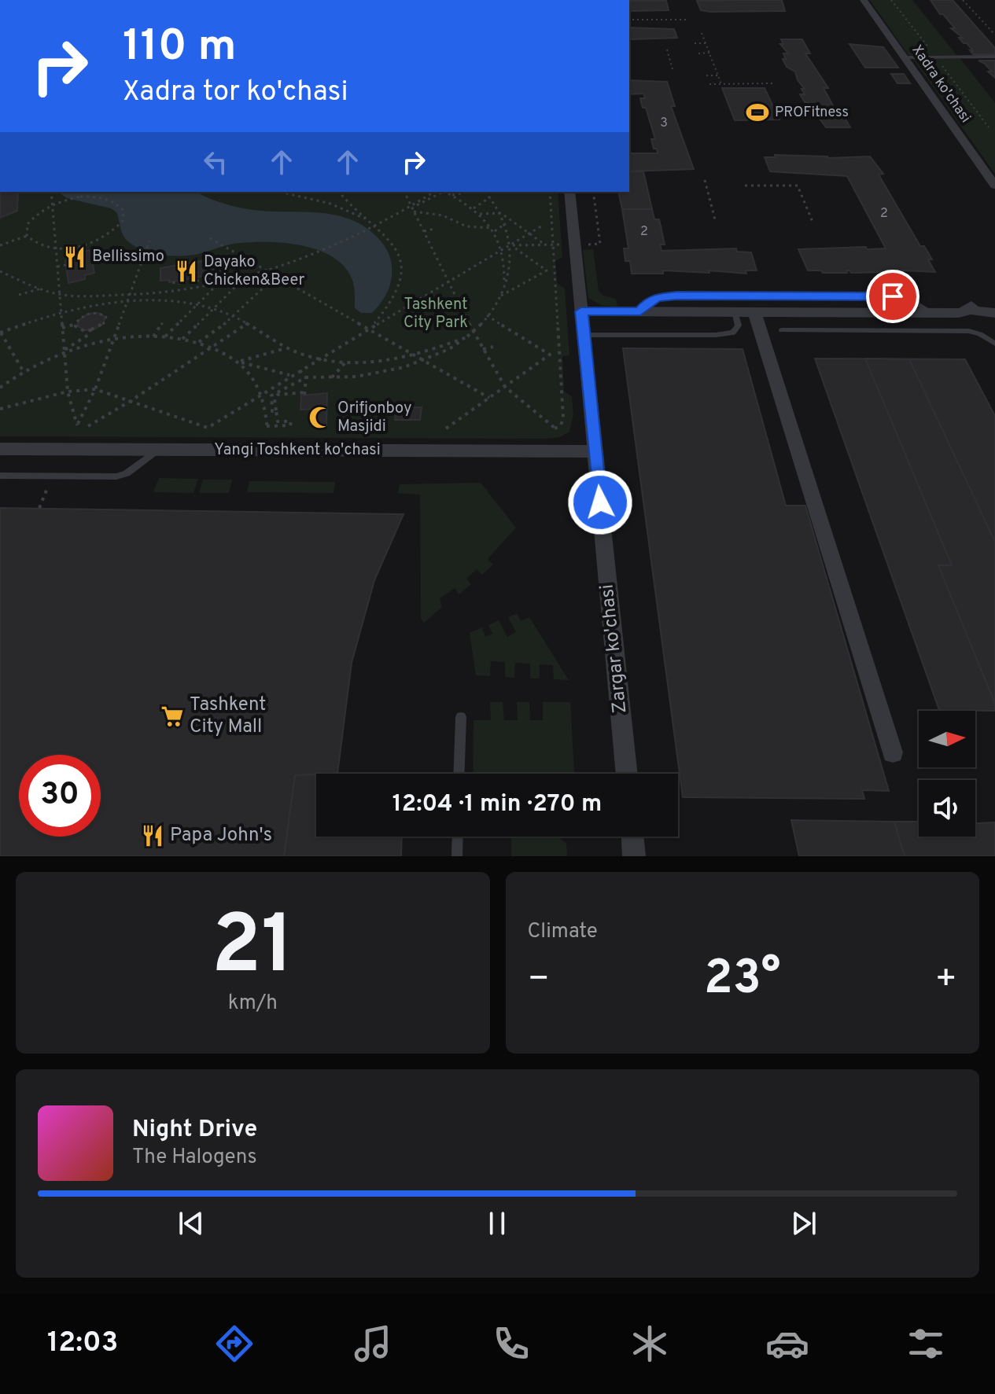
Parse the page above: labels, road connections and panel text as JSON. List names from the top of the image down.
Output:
{
  "streets": {
    "street": ["Xadra ko'chasi", "Yangi Toshkent ko'chasi", "Zargar ko'chasi"]
  },
  "crossings": [
    ["Yangi Toshkent ko'chasi", "Zargar ko'chasi"]
  ],
  "parks": ["Tashkent City Park"],
  "places": {
    "sports": ["PROFitness"],
    "restaurant": ["Bellissimo", "Dayako Chicken&Beer", "Papa John's"],
    "mosque": ["Orifjonboy Masjidi"],
    "supermarket": ["Tashkent City Mall"]
  },
  "house_numbers": ["3", "2", "2"],
  "north": "right",
  "page": {
    "turn": ["110 m", "Xadra tor ko'chasi"],
    "limit": "30",
    "trip": "12:04 · 1 min · 270 m",
    "tile": [
      ["21", "km/h"],
      "Climate"
    ],
    "heat": ["−", "23°", "+"],
    "song": ["Night Drive", "The Halogens"],
    "tabs": "12:03"
  }
}
